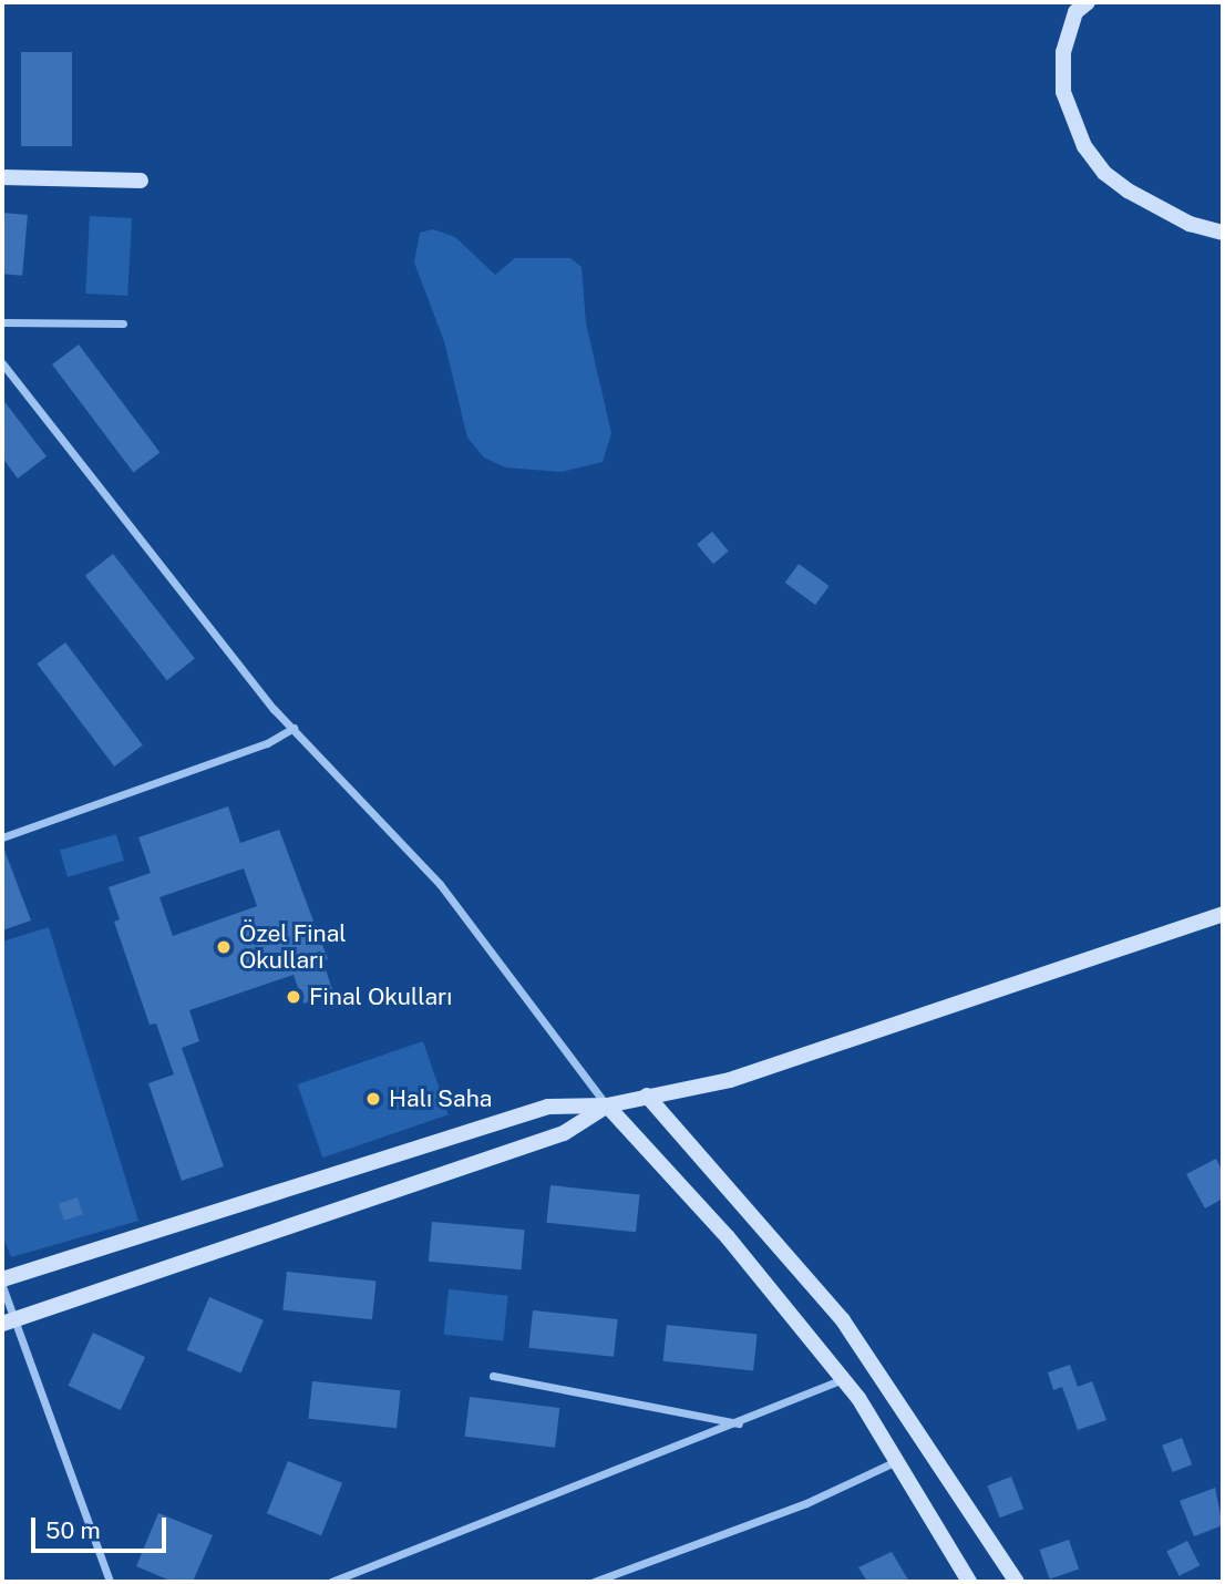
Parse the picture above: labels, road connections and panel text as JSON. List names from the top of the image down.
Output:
{
  "places": ["Özel Final Okulları", "Final Okulları", "Halı Saha"],
  "scale_bar": "50 m"
}
